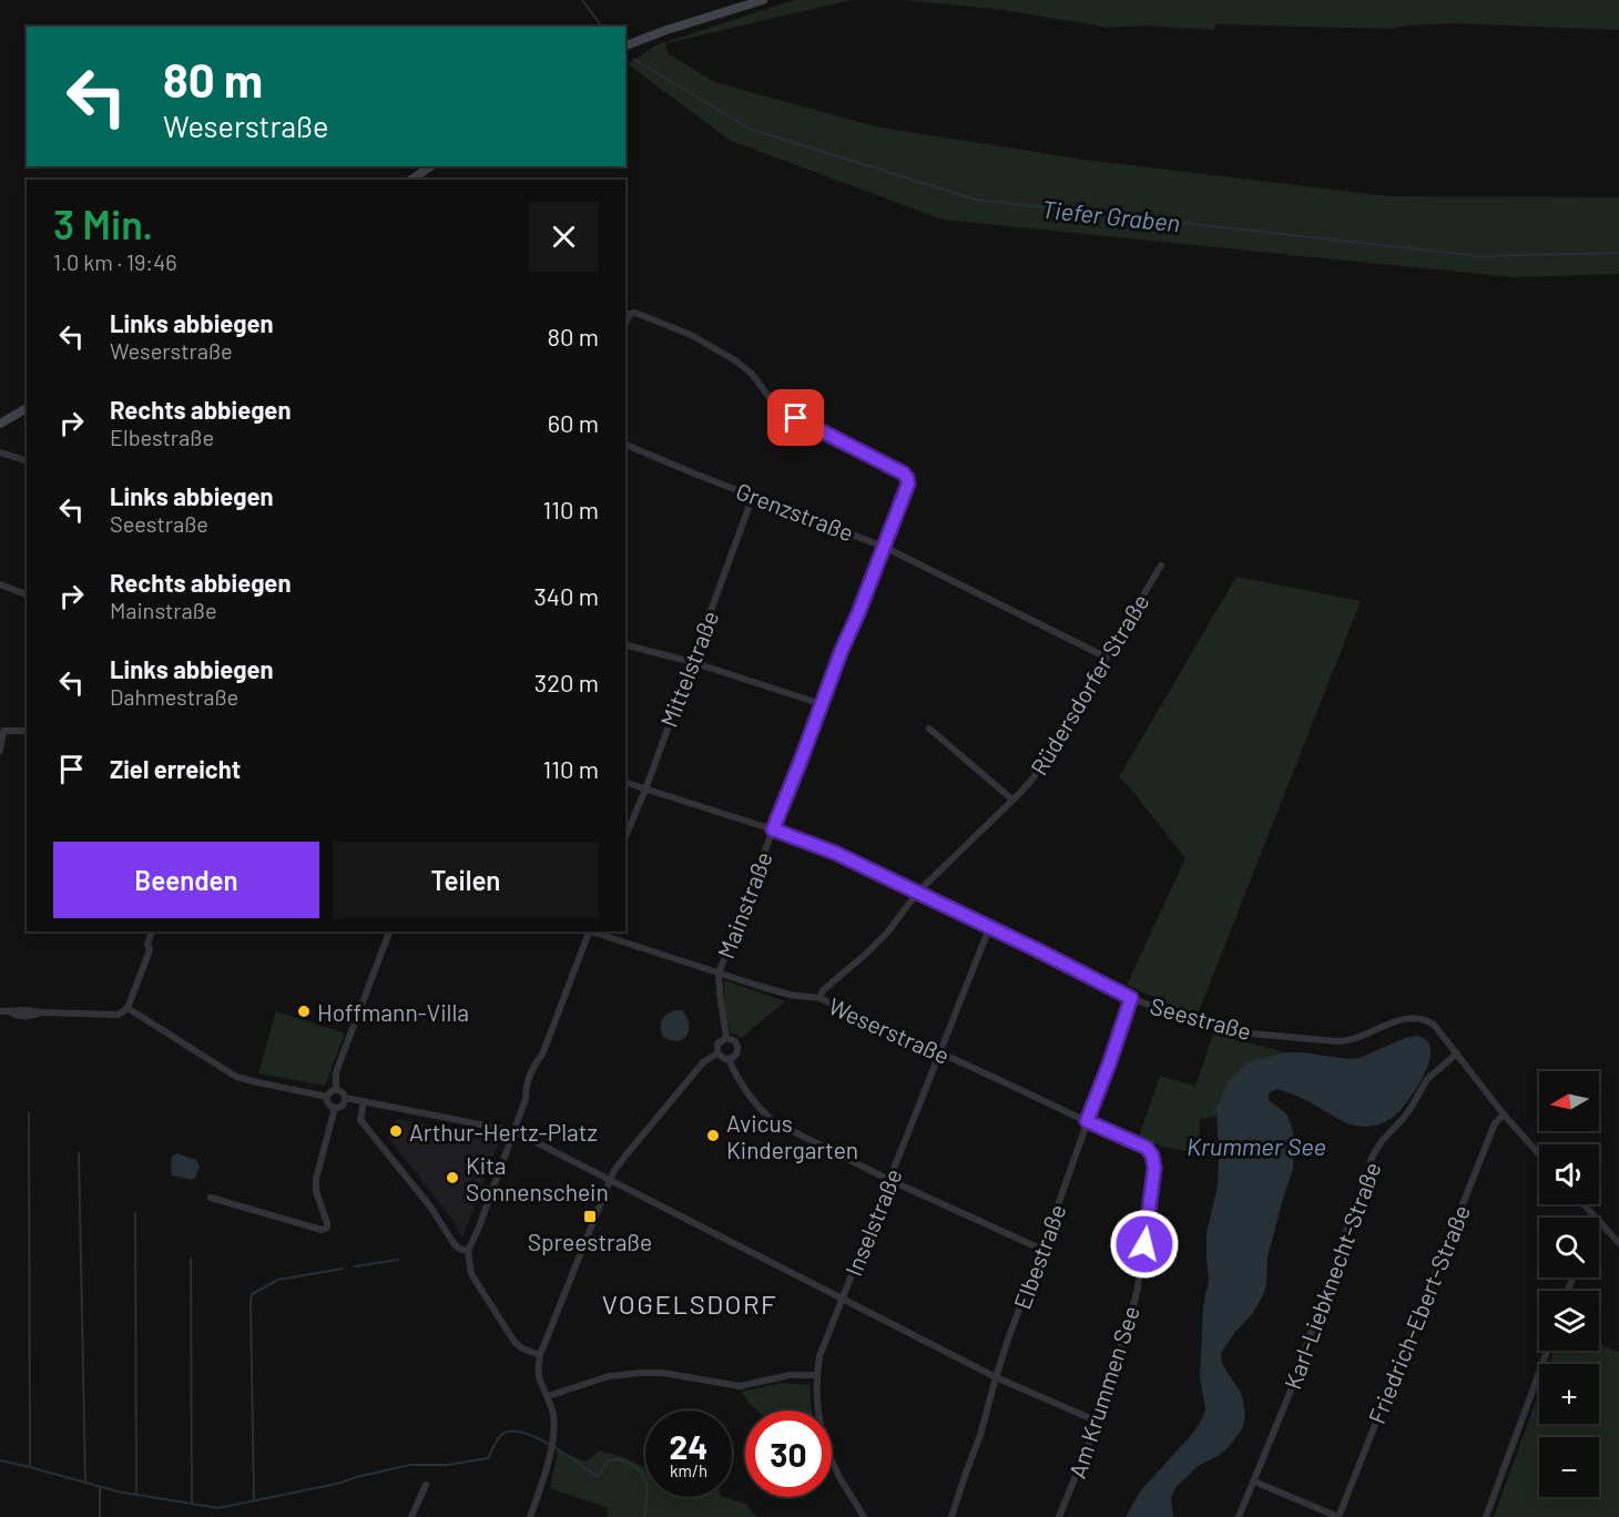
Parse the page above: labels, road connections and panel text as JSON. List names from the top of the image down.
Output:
{
  "streets": {
    "street": [
      "Grenzstraße",
      "Mittelstraße",
      "Rüdersdorfer Straße",
      "Mainstraße",
      "Seestraße",
      "Weserstraße",
      "Inselstraße",
      "Elbestraße",
      "Karl-Liebknecht-Straße",
      "Friedrich-Ebert-Straße",
      "Am Krummen See"
    ]
  },
  "crossings": [
    ["Grenzstraße", "Mittelstraße"],
    ["Grenzstraße", "Rüdersdorfer Straße"],
    ["Grenzstraße", "Mainstraße"],
    ["Mittelstraße", "Seestraße"],
    ["Rüdersdorfer Straße", "Seestraße"],
    ["Rüdersdorfer Straße", "Weserstraße"],
    ["Mainstraße", "Seestraße"],
    ["Mainstraße", "Weserstraße"],
    ["Seestraße", "Inselstraße"],
    ["Seestraße", "Elbestraße"],
    ["Seestraße", "Karl-Liebknecht-Straße"],
    ["Seestraße", "Friedrich-Ebert-Straße"],
    ["Weserstraße", "Inselstraße"],
    ["Weserstraße", "Elbestraße"],
    ["Weserstraße", "Am Krummen See"]
  ],
  "districts": ["VOGELSDORF"],
  "water": ["Tiefer Graben", "Krummer See"],
  "places": {
    "other": [
      "Hoffmann-Villa",
      "Arthur-Hertz-Platz",
      "Avicus Kindergarten",
      "Kita Sonnenschein"
    ],
    "transit": ["Spreestraße"]
  },
  "north": "left",
  "page": {
    "turn": ["80 m", "Weserstraße"],
    "heading": ["3 Min.", "1.0 km · 19:46"],
    "list": [
      {
        "name": "Links abbiegen",
        "note": "Weserstraße",
        "value": "80 m"
      },
      {
        "name": "Rechts abbiegen",
        "note": "Elbestraße",
        "value": "60 m"
      },
      {
        "name": "Links abbiegen",
        "note": "Seestraße",
        "value": "110 m"
      },
      {
        "name": "Rechts abbiegen",
        "note": "Mainstraße",
        "value": "340 m"
      },
      {
        "name": "Links abbiegen",
        "note": "Dahmestraße",
        "value": "320 m"
      },
      {
        "name": "Ziel erreicht",
        "value": "110 m"
      }
    ],
    "buttons": ["Beenden", "Teilen"],
    "map_buttons": ["+", "−"],
    "speed": "24 km/h",
    "limit": "30"
  }
}
